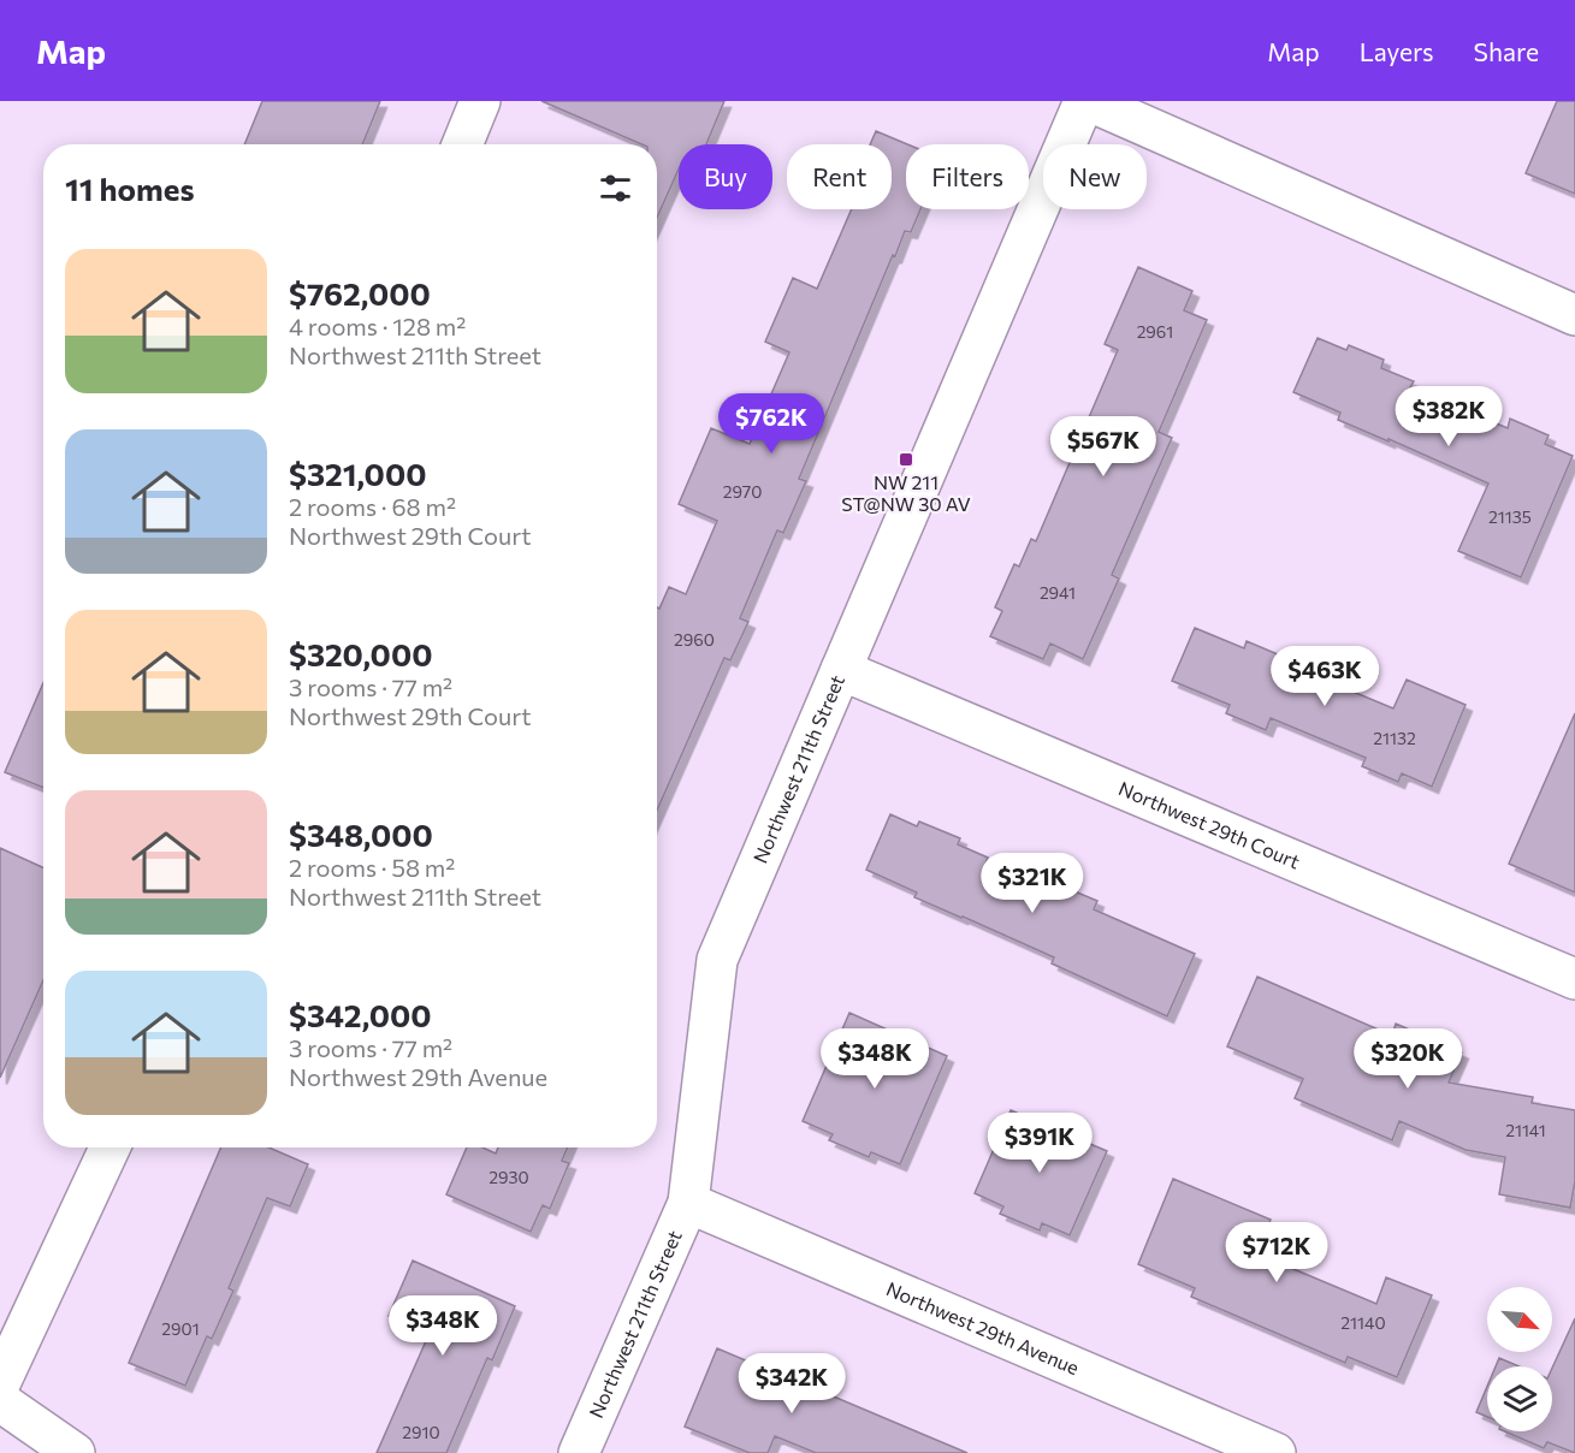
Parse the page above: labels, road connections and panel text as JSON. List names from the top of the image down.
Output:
{
  "streets": {
    "street": ["Northwest 211th Street", "Northwest 29th Court", "Northwest 29th Avenue"]
  },
  "crossings": [
    ["Northwest 211th Street", "Northwest 29th Court"],
    ["Northwest 211th Street", "Northwest 29th Avenue"]
  ],
  "places": {
    "transit": ["NW 211 ST@NW 30 AV"]
  },
  "house_numbers": [
    "2961",
    "2970",
    "21135",
    "2941",
    "2960",
    "21132",
    "21141",
    "2930",
    "21140",
    "2901",
    "2910"
  ],
  "north": "bottom right",
  "page": {
    "header": "Map",
    "nav": ["Map", "Layers", "Share"],
    "chip": [
      "Buy",
      "Rent",
      "Filters",
      "New"
    ],
    "heading": "11 homes",
    "list": [
      {
        "name": "$762,000",
        "note": "4 rooms · 128 m² · Northwest 211th Street"
      },
      {
        "name": "$321,000",
        "note": "2 rooms · 68 m² · Northwest 29th Court"
      },
      {
        "name": "$320,000",
        "note": "3 rooms · 77 m² · Northwest 29th Court"
      },
      {
        "name": "$348,000",
        "note": "2 rooms · 58 m² · Northwest 211th Street"
      },
      {
        "name": "$342,000",
        "note": "3 rooms · 77 m² · Northwest 29th Avenue"
      }
    ],
    "price": [
      "$382K",
      "$762K",
      "$567K",
      "$463K",
      "$321K",
      "$348K",
      "$320K",
      "$391K",
      "$712K",
      "$348K",
      "$342K"
    ]
  }
}
